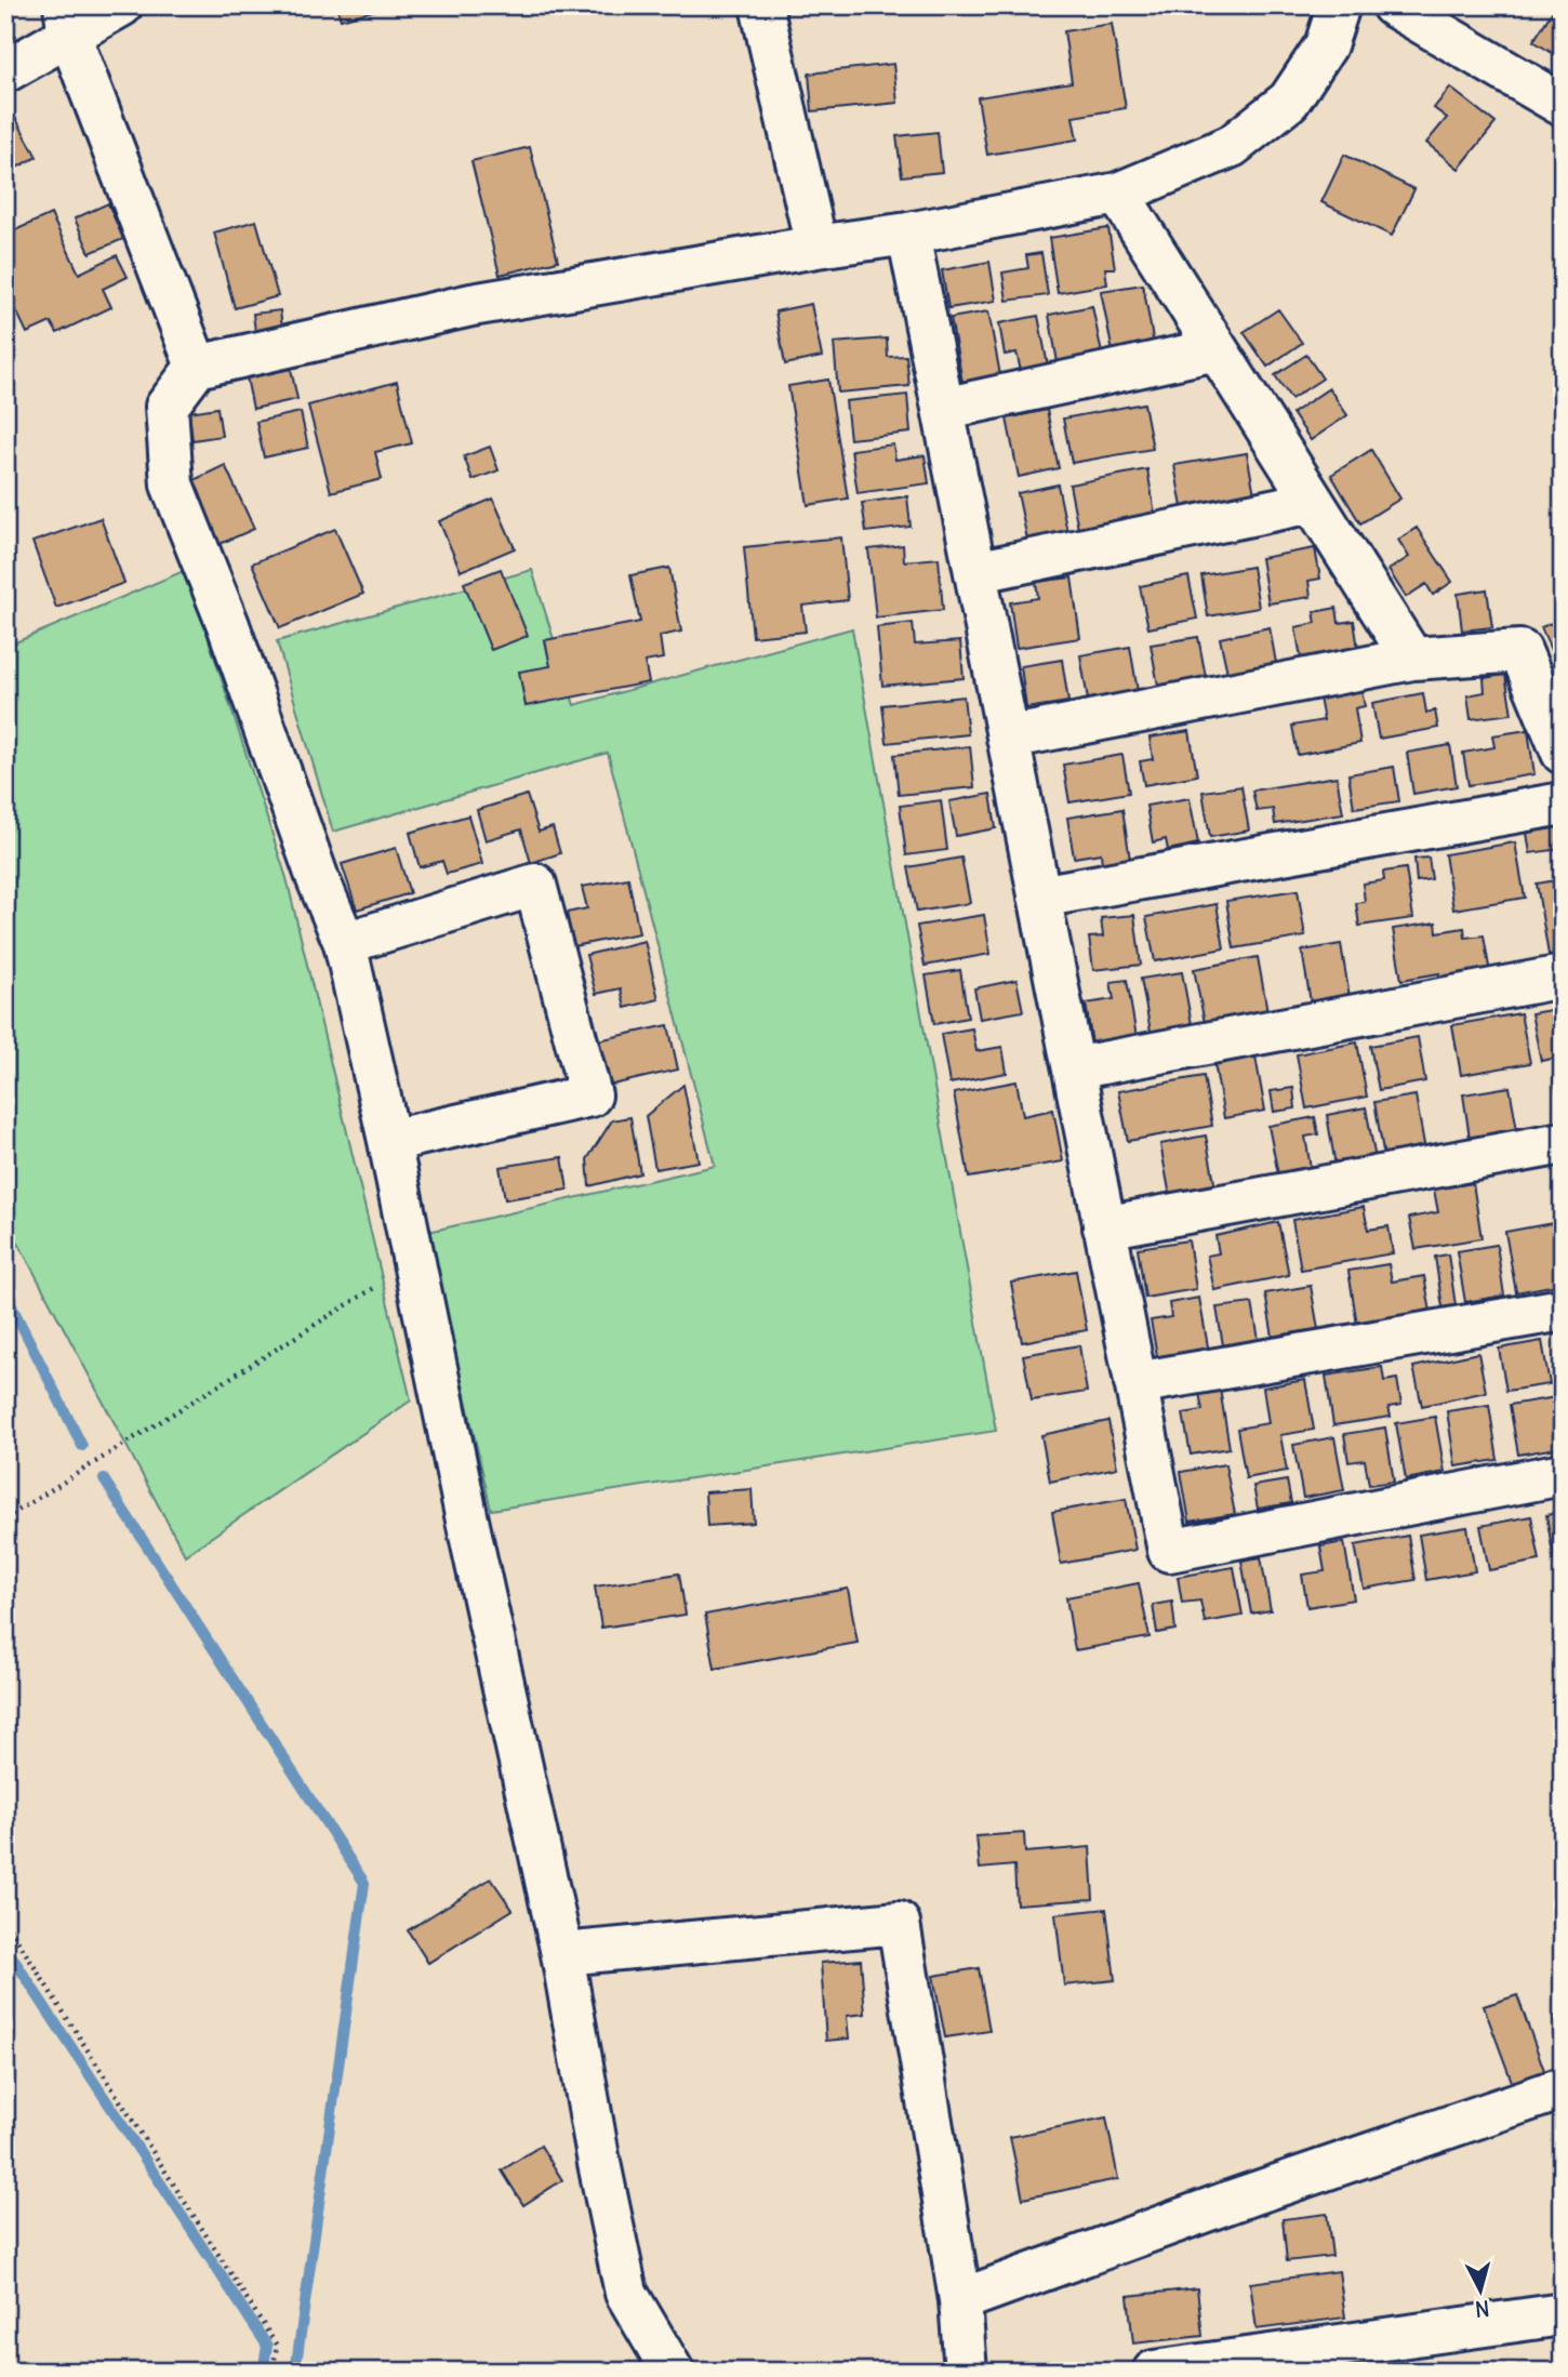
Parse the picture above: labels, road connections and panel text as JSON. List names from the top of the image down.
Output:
{
  "north": "bottom"
}
